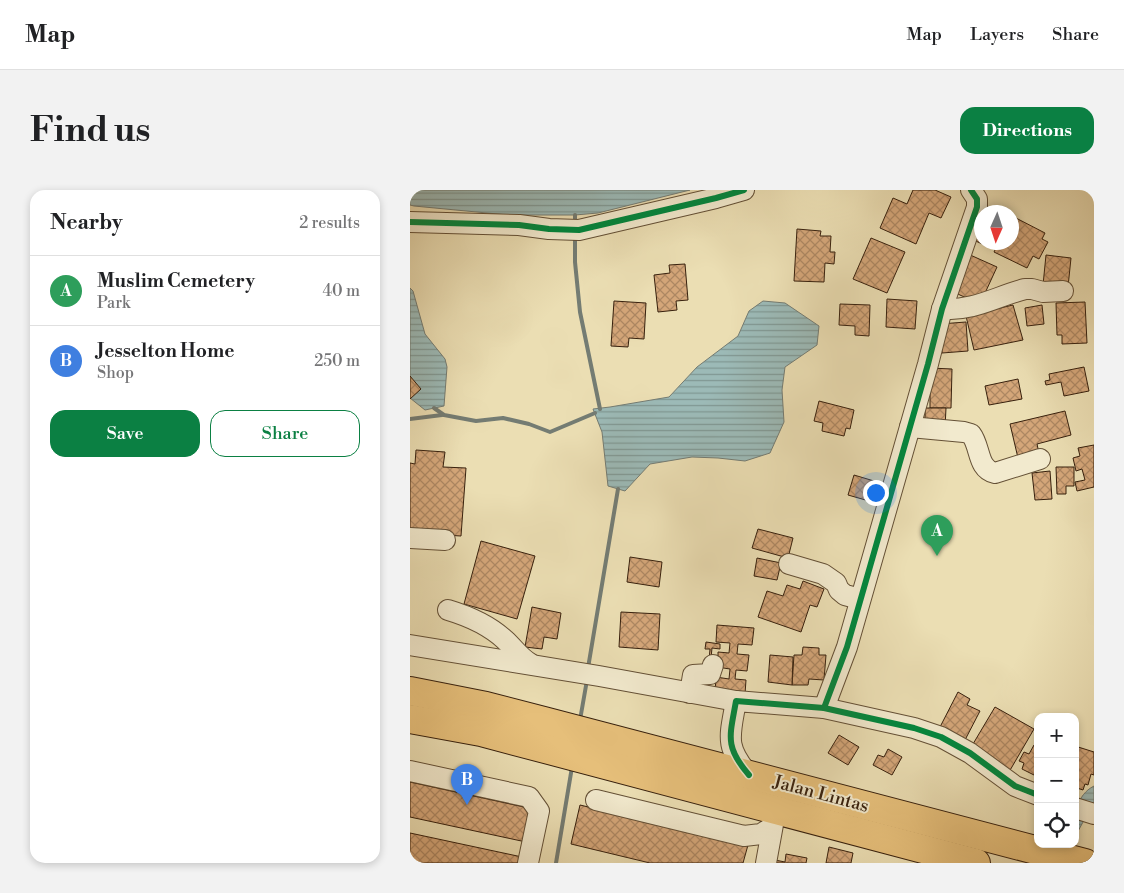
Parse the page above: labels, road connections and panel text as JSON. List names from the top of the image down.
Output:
{
  "streets": {
    "highway": ["Jalan Lintas"]
  },
  "north": "bottom",
  "page": {
    "header": "Map",
    "nav": ["Map", "Layers", "Share"],
    "buttons": [
      "Directions",
      ["Save", "Share"]
    ],
    "title": "Find us",
    "heading": ["Nearby", "2 results"],
    "list": [
      {
        "mark": "A",
        "name": "Muslim Cemetery",
        "note": "Park",
        "value": "40 m"
      },
      {
        "mark": "B",
        "name": "Jesselton Home",
        "note": "Shop",
        "value": "250 m"
      }
    ],
    "pins": ["A", "B"],
    "map_buttons": ["+", "−"]
  }
}
